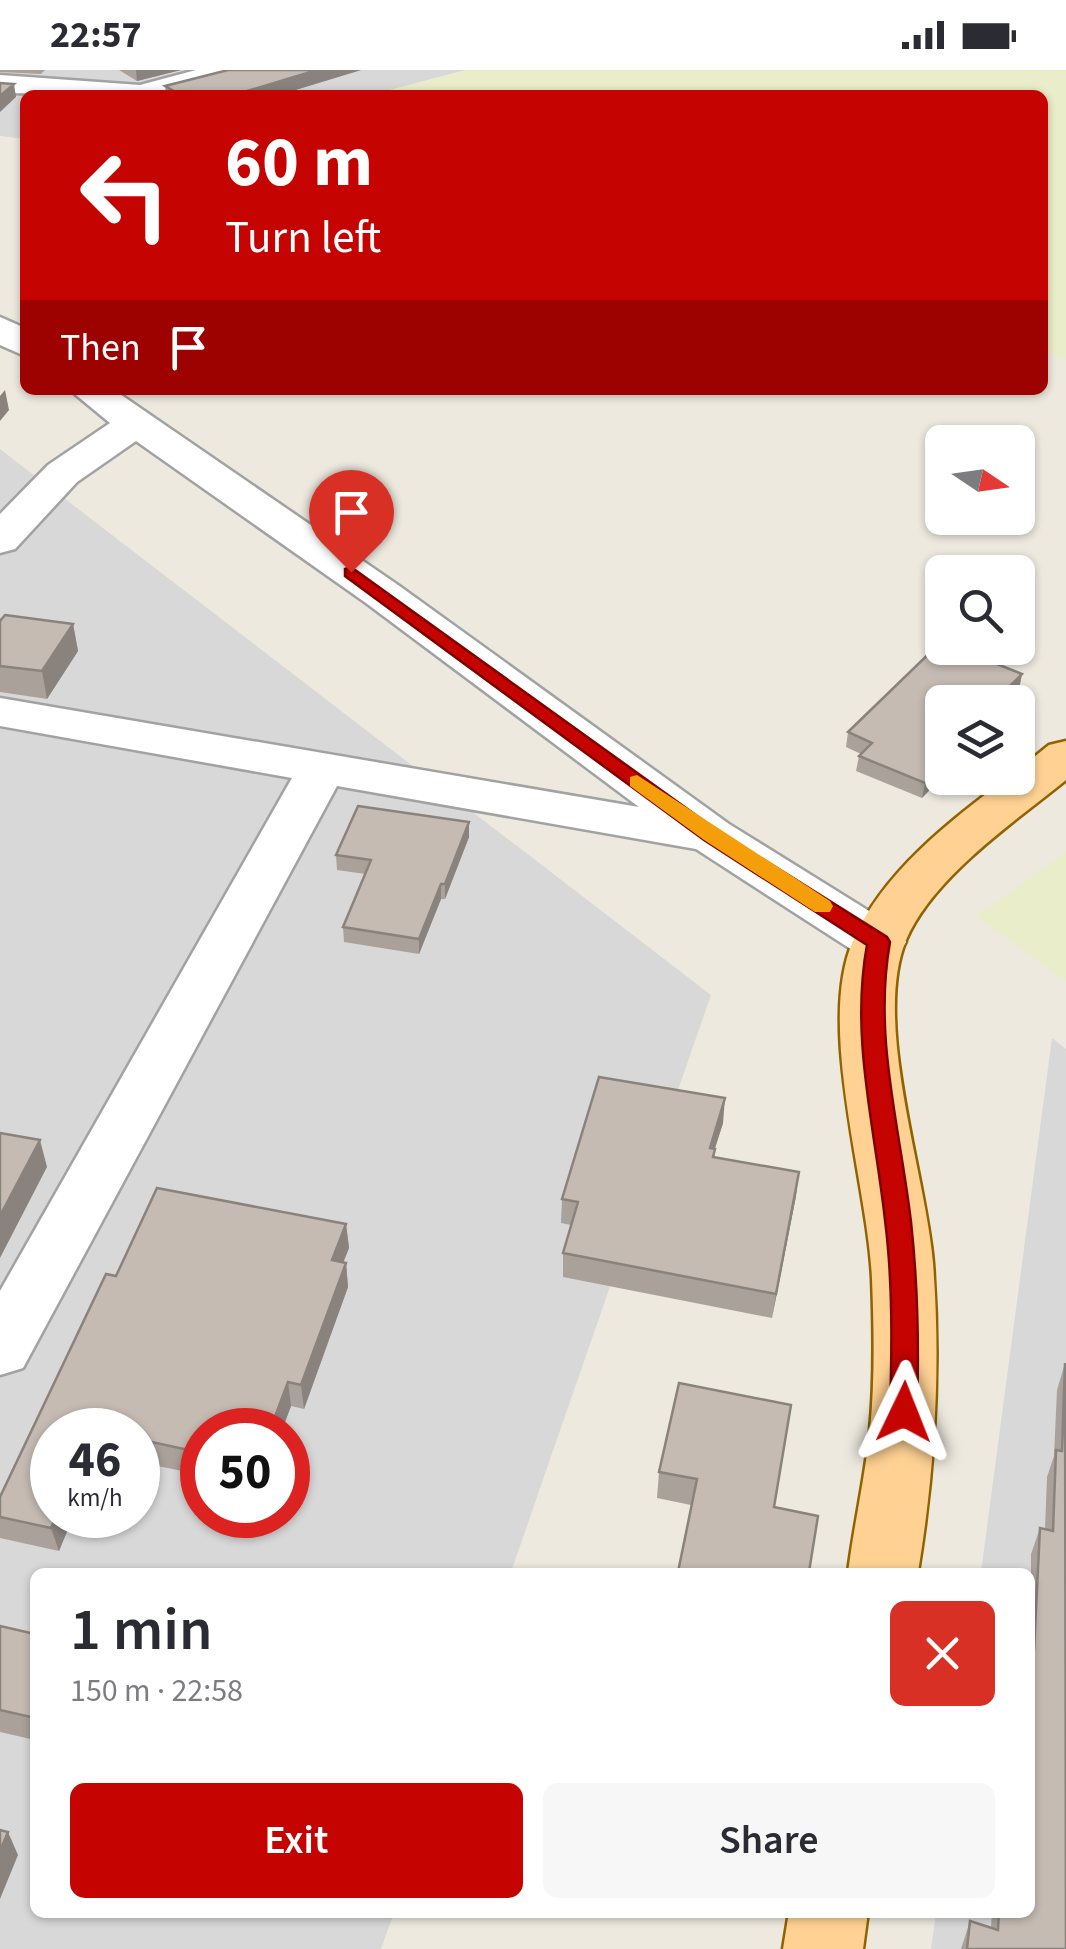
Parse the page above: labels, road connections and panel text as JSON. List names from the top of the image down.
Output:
{
  "north": "right",
  "page": {
    "status": "22:57",
    "turn": ["60 m", "Turn left"],
    "then": "Then",
    "speed": "46 km/h",
    "limit": "50",
    "heading": ["1 min", "150 m · 22:58"],
    "buttons": ["Exit", "Share"]
  }
}
